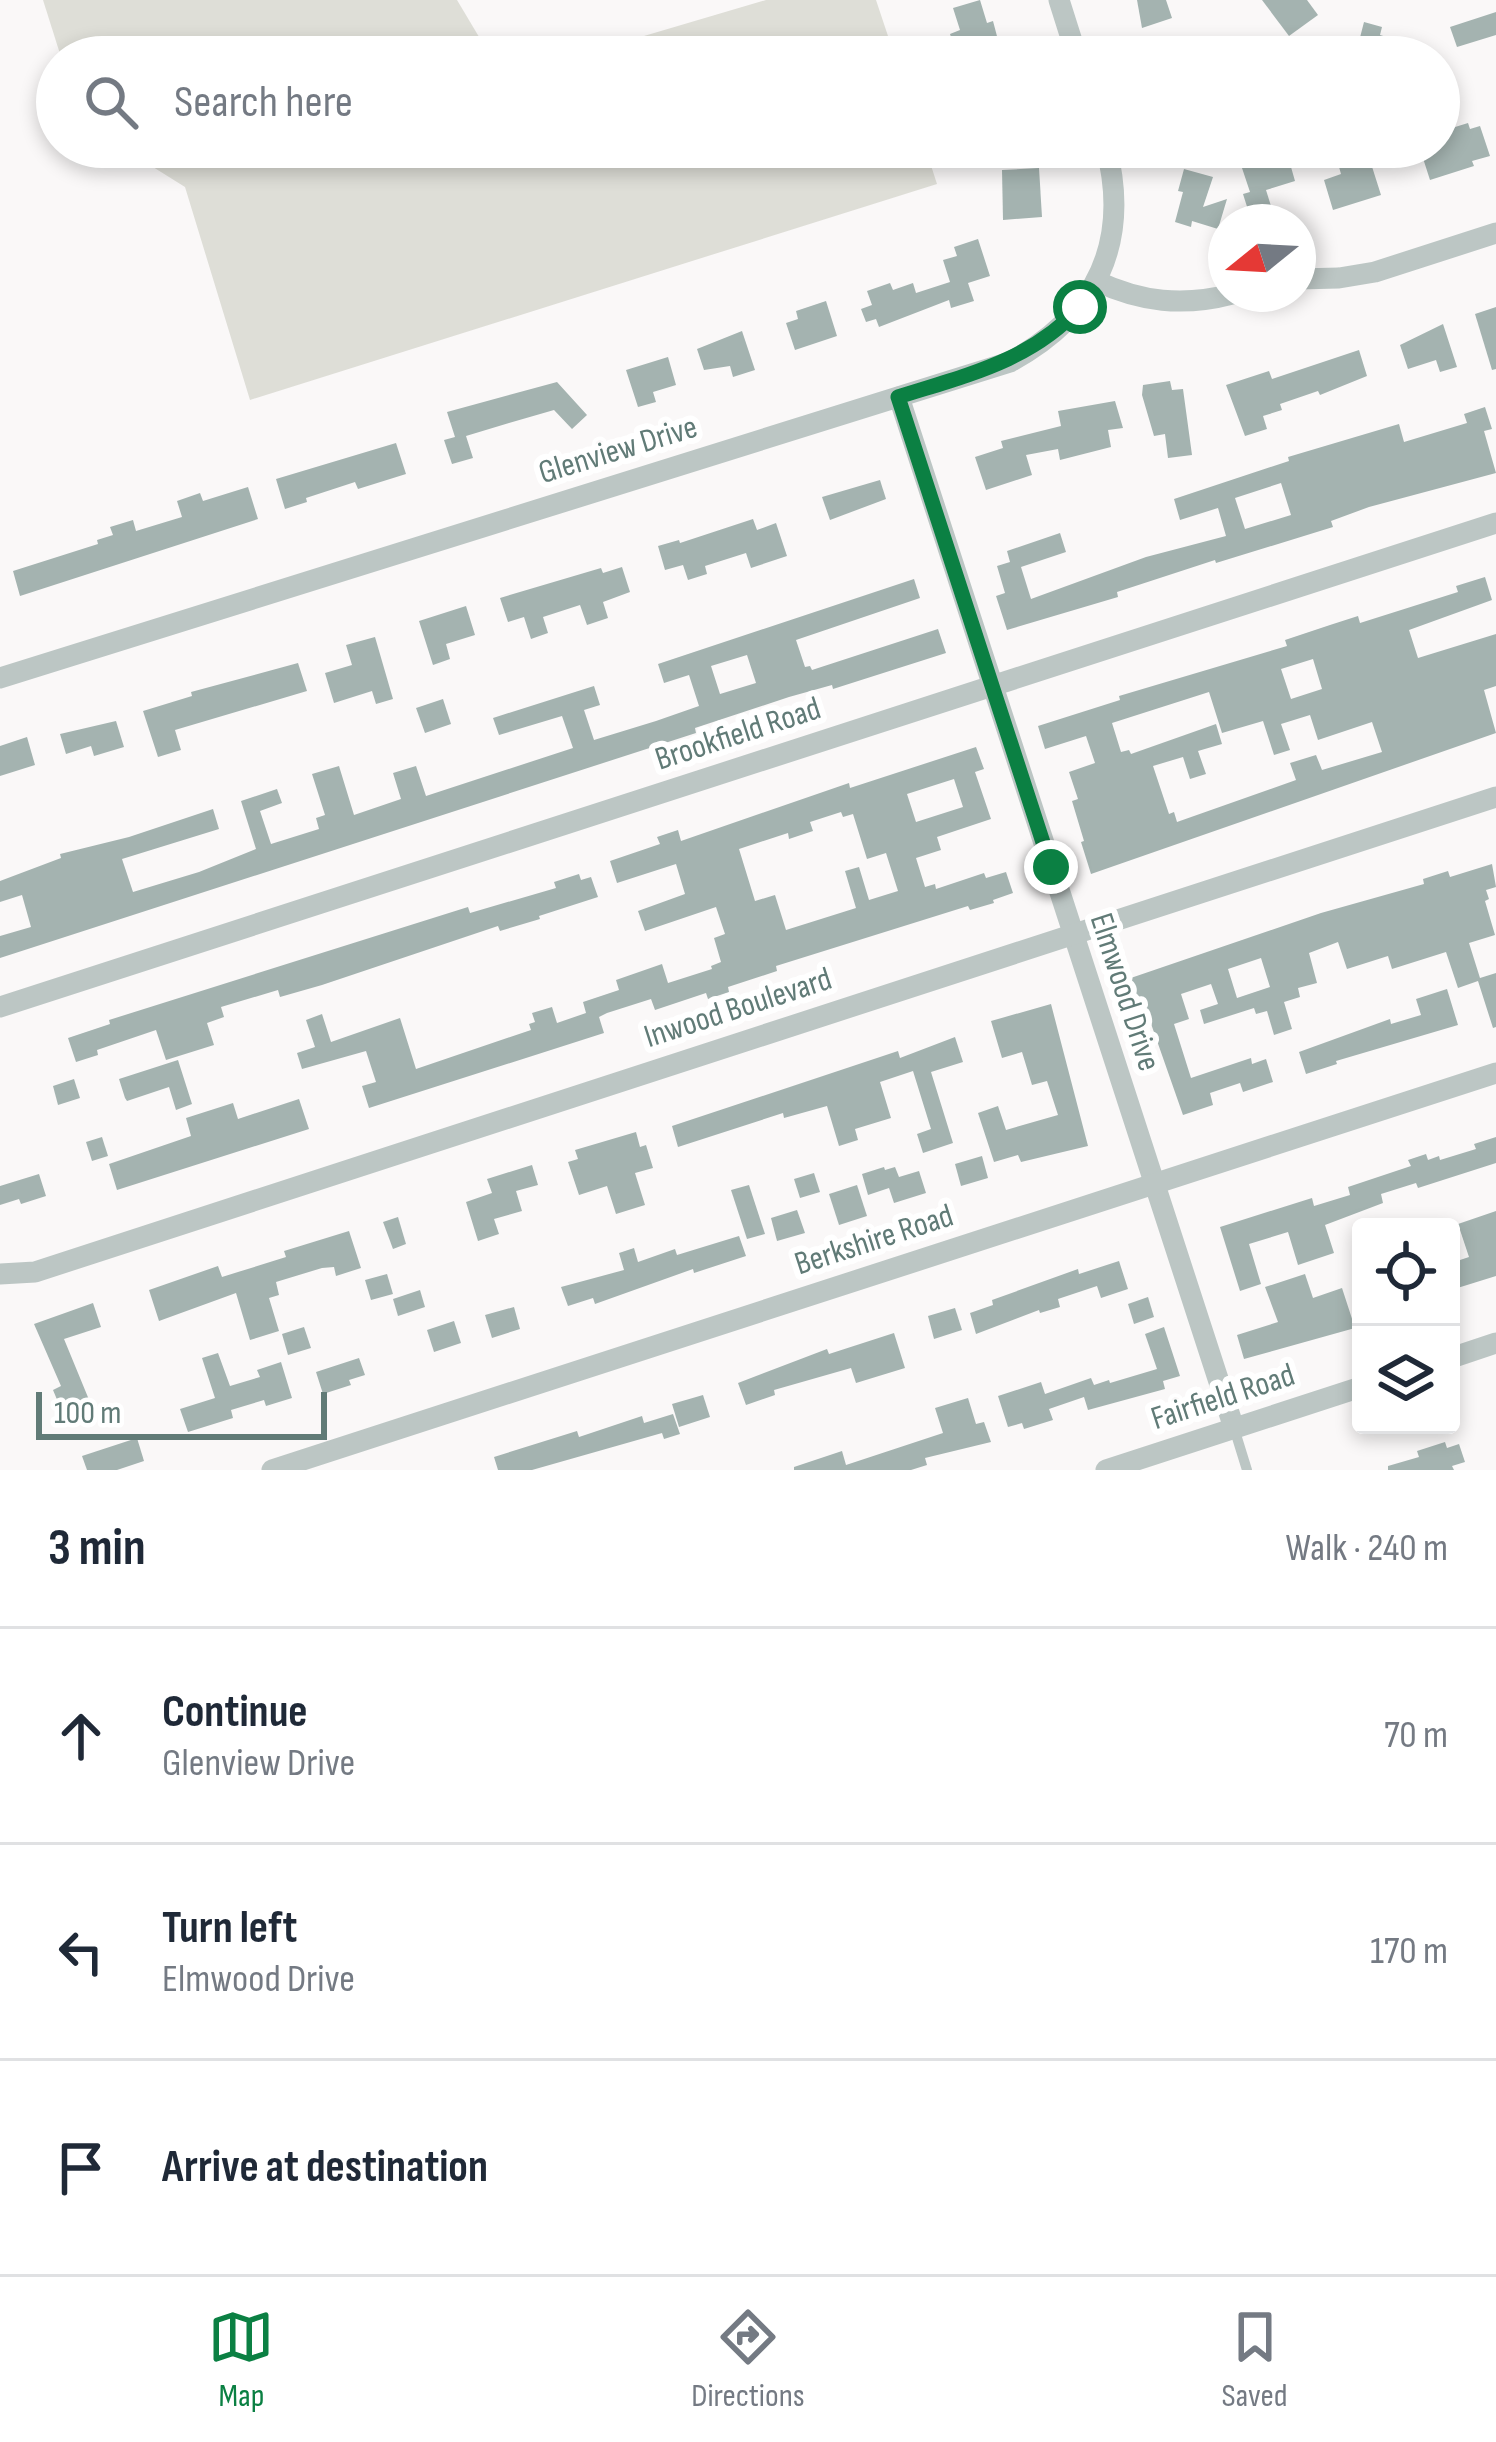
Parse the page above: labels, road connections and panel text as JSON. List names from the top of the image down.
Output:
{
  "streets": {
    "street": [
      "Glenview Drive",
      "Brookfield Road",
      "Elmwood Drive",
      "Inwood Boulevard",
      "Berkshire Road",
      "Fairfield Road"
    ]
  },
  "crossings": [
    ["Glenview Drive", "Elmwood Drive"],
    ["Brookfield Road", "Elmwood Drive"],
    ["Elmwood Drive", "Inwood Boulevard"],
    ["Elmwood Drive", "Berkshire Road"],
    ["Elmwood Drive", "Fairfield Road"]
  ],
  "scale_bar": "100 m",
  "north": "left",
  "page": {
    "search": "Search here",
    "scale": "100 m",
    "heading": ["3 min", "Walk · 240 m"],
    "list": [
      ["Continue", "Glenview Drive", "70 m"],
      ["Turn left", "Elmwood Drive", "170 m"],
      "Arrive at destination"
    ],
    "nav": ["Map", "Directions", "Saved"]
  }
}
